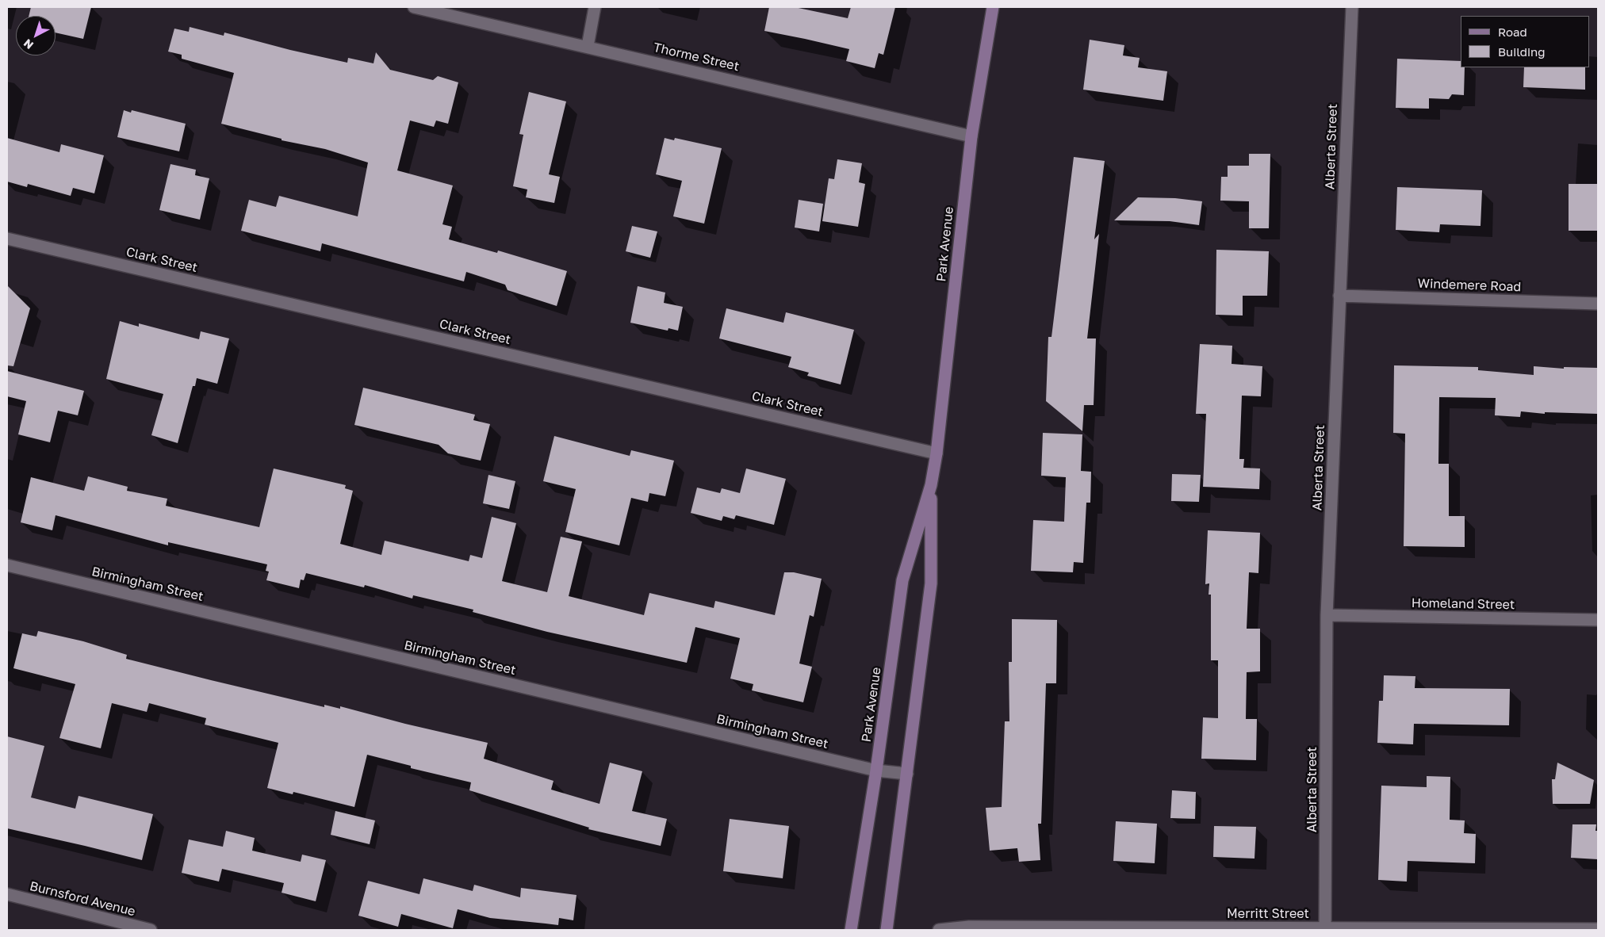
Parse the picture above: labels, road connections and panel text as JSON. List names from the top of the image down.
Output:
{
  "streets": {
    "main road": ["Park Avenue"],
    "street": [
      "Thorme Street",
      "Alberta Street",
      "Clark Street",
      "Windemere Road",
      "Birmingham Street",
      "Homeland Street",
      "Burnsford Avenue",
      "Merritt Street"
    ]
  },
  "crossings": [
    ["Thorme Street", "Park Avenue"],
    ["Alberta Street", "Windemere Road"],
    ["Alberta Street", "Homeland Street"],
    ["Alberta Street", "Merritt Street"],
    ["Park Avenue", "Clark Street"],
    ["Park Avenue", "Birmingham Street"]
  ],
  "legend": ["Road", "Building"],
  "north": "bottom left"
}
